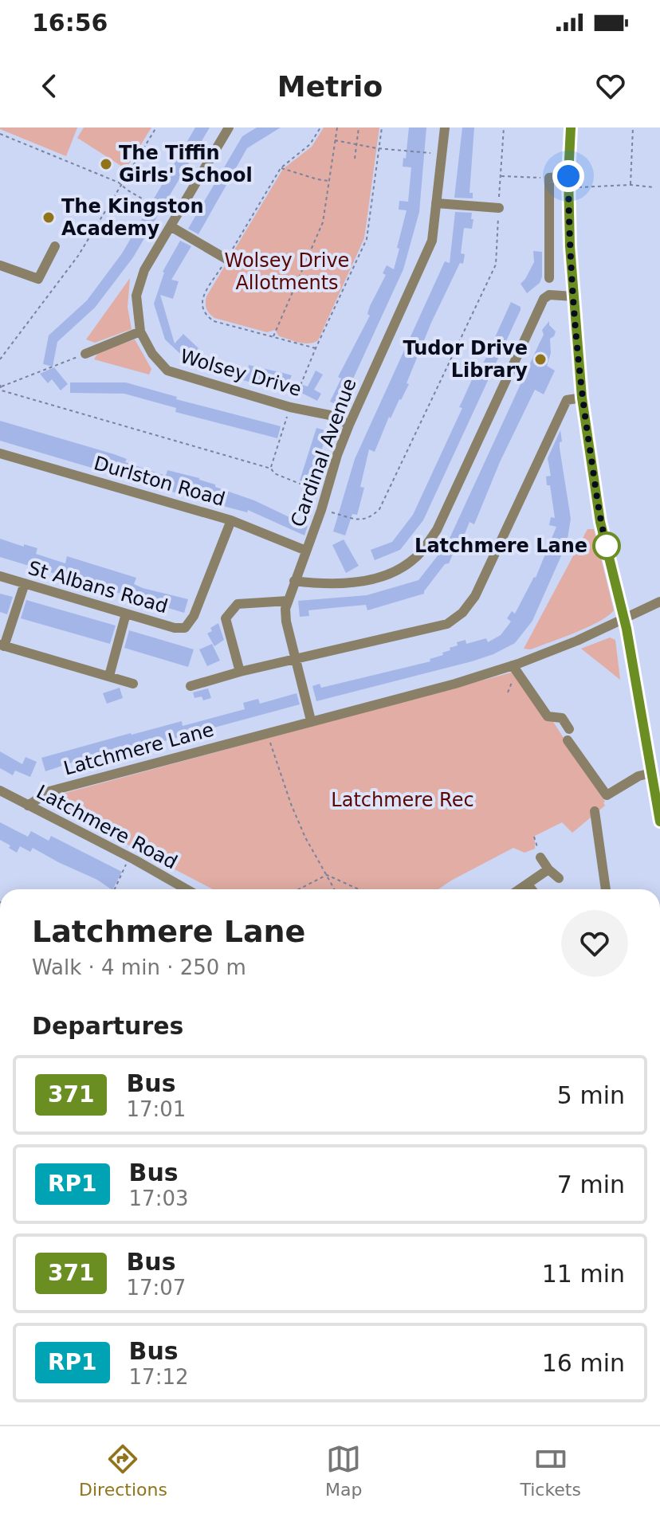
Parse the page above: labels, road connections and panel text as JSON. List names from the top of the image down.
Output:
{
  "streets": {
    "street": [
      "Wolsey Drive",
      "Cardinal Avenue",
      "Durlston Road",
      "St Albans Road",
      "Latchmere Lane",
      "Latchmere Road"
    ]
  },
  "crossings": [
    ["Wolsey Drive", "Cardinal Avenue"],
    ["Cardinal Avenue", "Durlston Road"],
    ["Cardinal Avenue", "Latchmere Lane"],
    ["Durlston Road", "St Albans Road"],
    ["Latchmere Lane", "Latchmere Road"]
  ],
  "parks": ["Wolsey Drive Allotments", "Latchmere Rec"],
  "places": [
    "The Tiffin Girls' School",
    "The Kingston Academy",
    "Tudor Drive Library",
    "Latchmere Lane"
  ],
  "lines": ["bus line 371"],
  "page": {
    "status": "16:56",
    "header": "Metrio",
    "heading": [
      ["Latchmere Lane", "Walk · 4 min · 250 m"],
      "Departures"
    ],
    "list": [
      {
        "mark": "371",
        "name": "Bus",
        "note": "17:01",
        "value": "5 min"
      },
      {
        "mark": "RP1",
        "name": "Bus",
        "note": "17:03",
        "value": "7 min"
      },
      {
        "mark": "371",
        "name": "Bus",
        "note": "17:07",
        "value": "11 min"
      },
      {
        "mark": "RP1",
        "name": "Bus",
        "note": "17:12",
        "value": "16 min"
      }
    ],
    "tabs": ["Directions", "Map", "Tickets"]
  }
}
